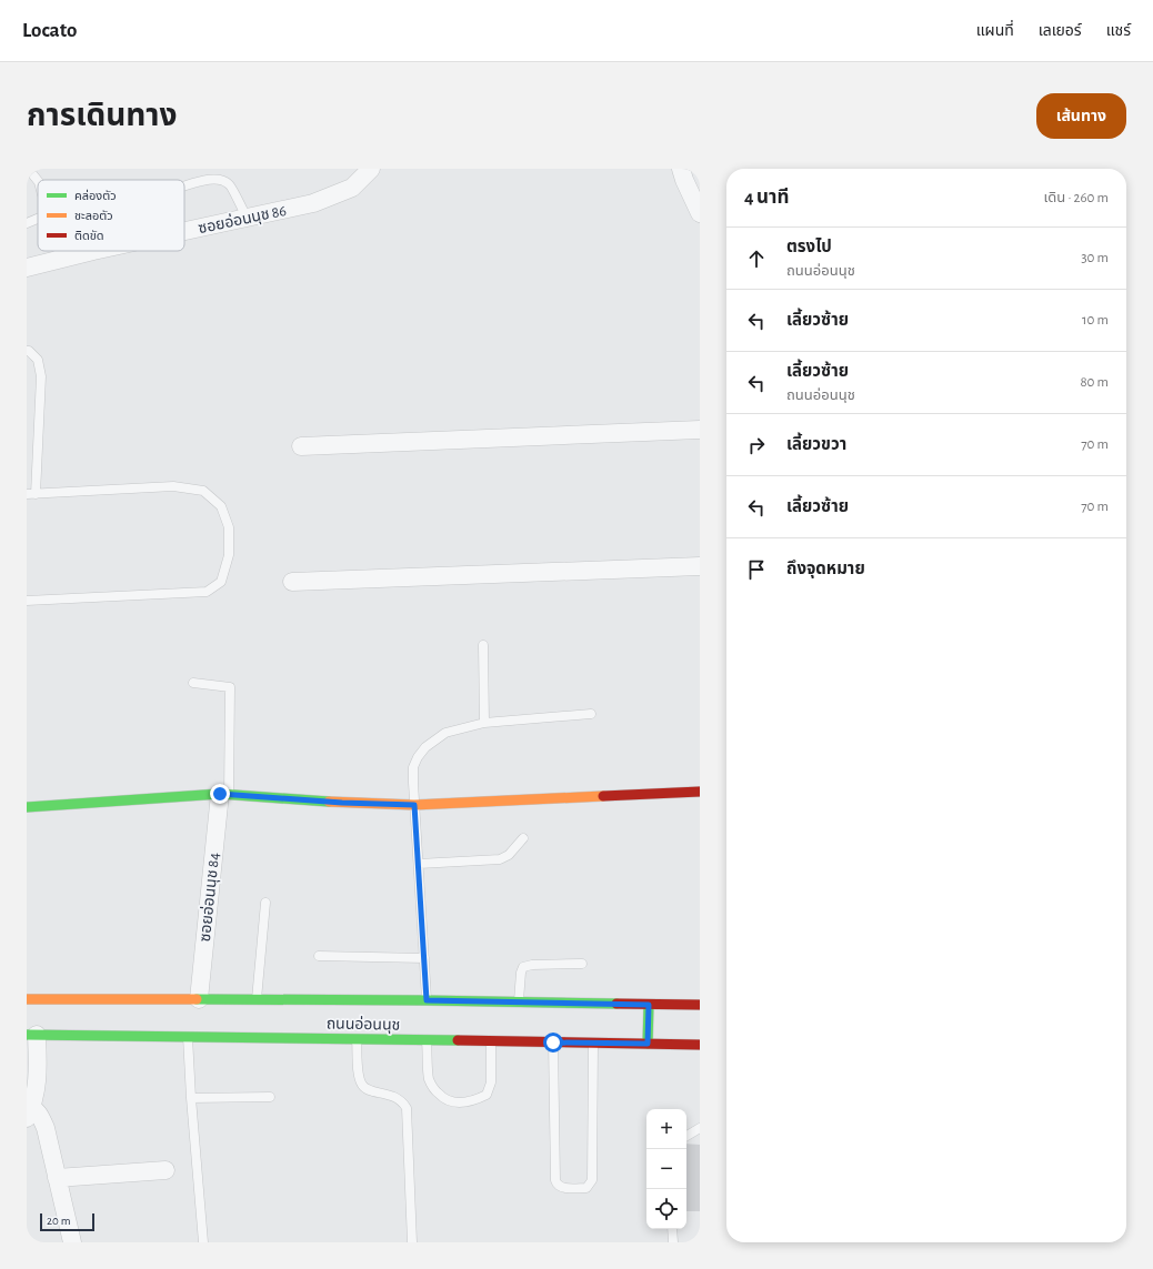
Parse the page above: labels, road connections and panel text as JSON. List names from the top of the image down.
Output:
{
  "streets": {
    "main road": ["ถนนอ่อนนุช"],
    "street": ["ซอยอ่อนนุช 86", "ซอยอ่อนนุช 84"]
  },
  "crossings": [
    ["ซอยอ่อนนุช 84", "ถนนอ่อนนุช"]
  ],
  "legend": ["คล่องตัว", "ชะลอตัว", "ติดขัด"],
  "scale_bar": "20 m",
  "page": {
    "header": "Locato",
    "nav": ["แผนที่", "เลเยอร์", "แชร์"],
    "title": "การเดินทาง",
    "buttons": "เส้นทาง",
    "heading": ["4 นาที", "เดิน · 260 m"],
    "list": [
      ["ตรงไป", "ถนนอ่อนนุช", "30 m"],
      ["เลี้ยวซ้าย", "10 m"],
      ["เลี้ยวซ้าย", "ถนนอ่อนนุช", "80 m"],
      ["เลี้ยวขวา", "70 m"],
      ["เลี้ยวซ้าย", "70 m"],
      "ถึงจุดหมาย"
    ],
    "map_buttons": ["+", "−"],
    "scale": "20 m"
  }
}
